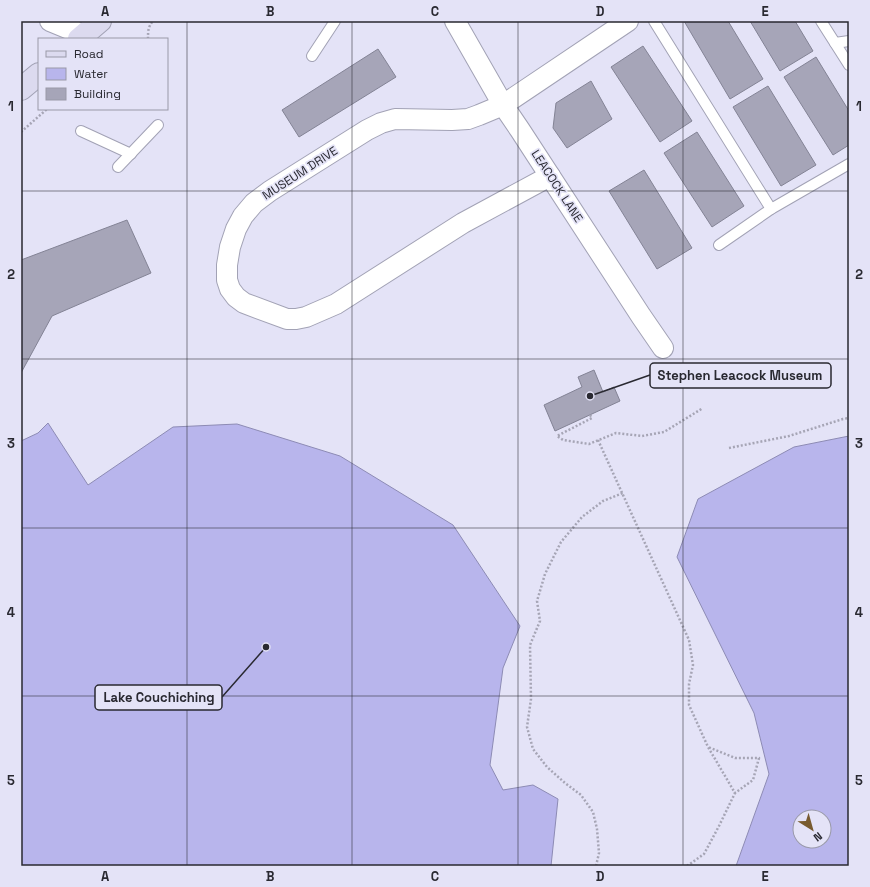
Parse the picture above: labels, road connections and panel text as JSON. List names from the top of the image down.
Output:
{
  "streets": {
    "street": ["MUSEUM DRIVE", "LEACOCK LANE"]
  },
  "crossings": [
    ["MUSEUM DRIVE", "LEACOCK LANE"]
  ],
  "places": ["Stephen Leacock Museum", "Lake Couchiching"],
  "legend": ["Road", "Water", "Building"],
  "north": "bottom right",
  "grid": {
    "columns": [
      "A",
      "B",
      "C",
      "D",
      "E"
    ],
    "rows": [
      "1",
      "2",
      "3",
      "4",
      "5"
    ]
  }
}
